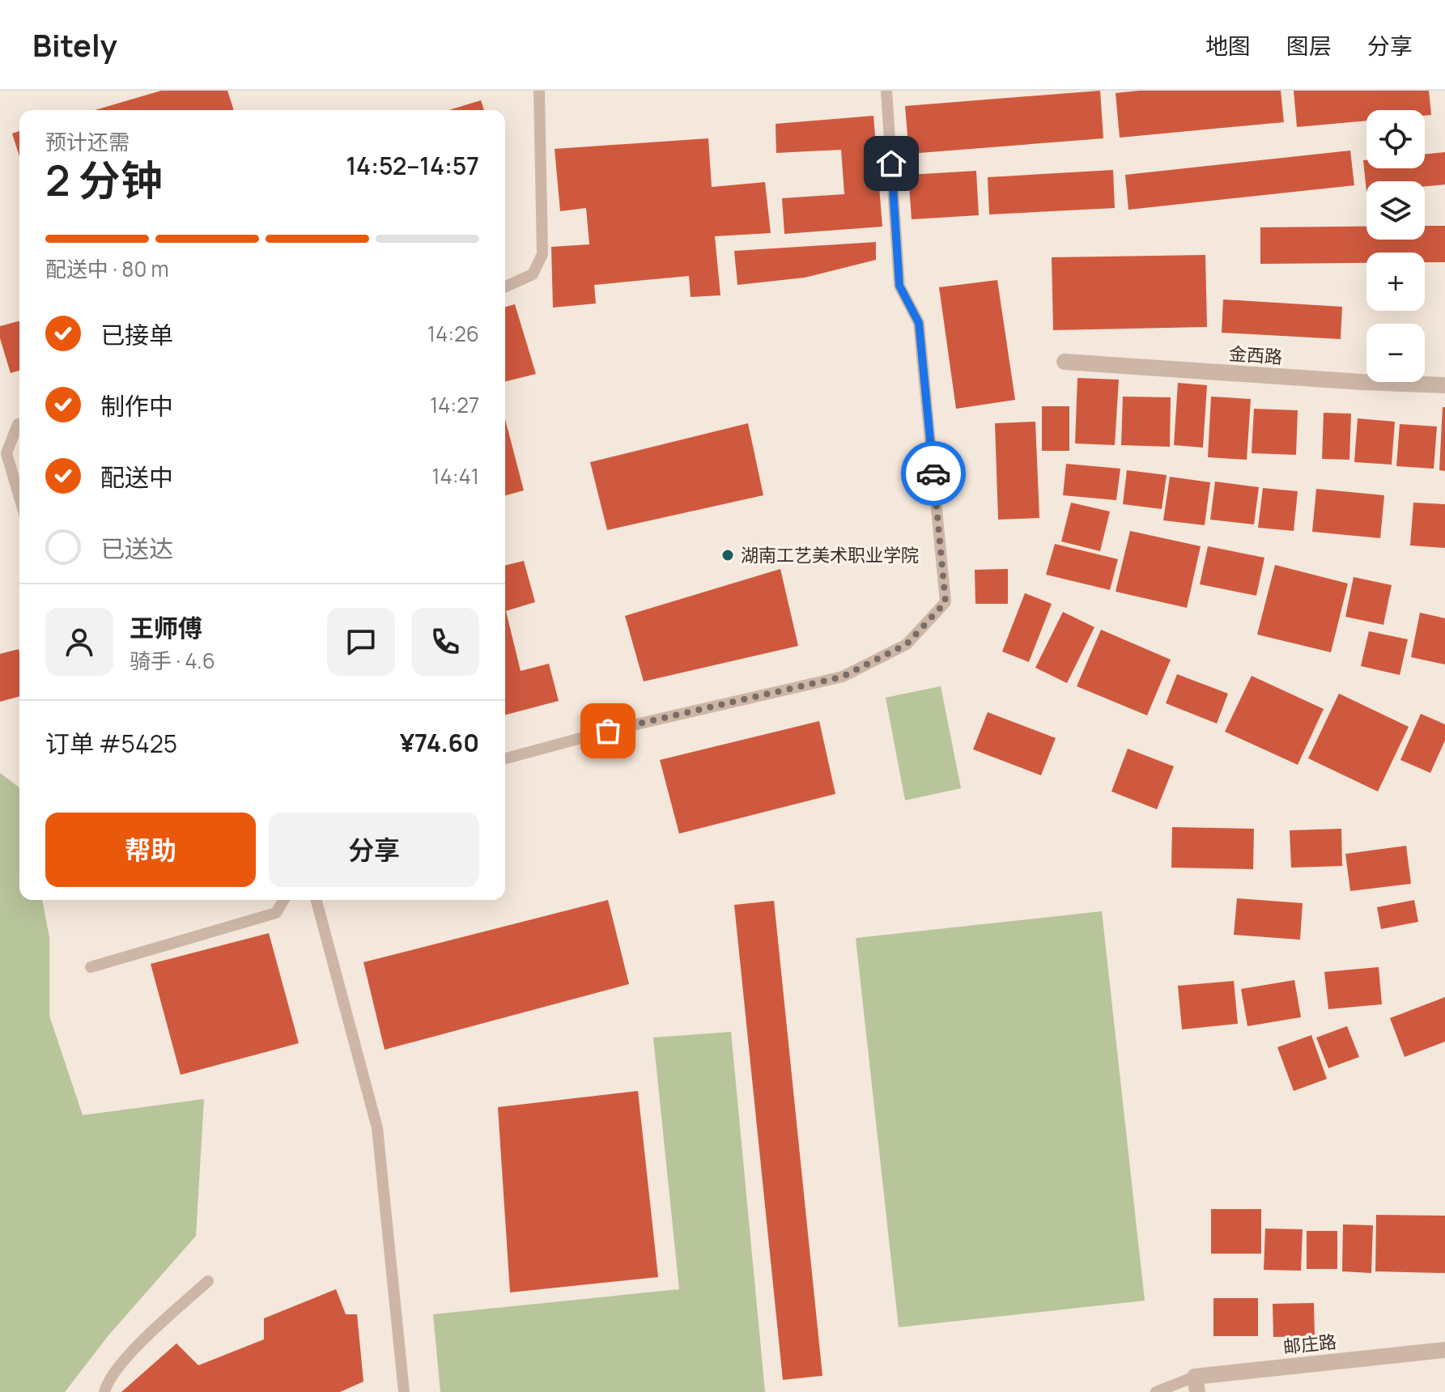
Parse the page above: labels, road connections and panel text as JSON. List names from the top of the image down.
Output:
{
  "streets": {
    "street": ["金西路", "邮庄路"]
  },
  "places": ["湖南工艺美术职业学院"],
  "page": {
    "header": "Bitely",
    "nav": ["地图", "图层", "分享"],
    "map_buttons": ["+", "−"],
    "heading": ["2 分钟", "预计还需", "14:52–14:57"],
    "panel": [
      "王师傅",
      "骑手 · 4.6",
      "订单 #5425",
      "¥74.60"
    ],
    "bar": "配送中 · 80 m",
    "list": [
      ["已接单", "14:26"],
      ["制作中", "14:27"],
      ["配送中", "14:41"],
      "已送达"
    ],
    "buttons": ["帮助", "分享"]
  }
}
